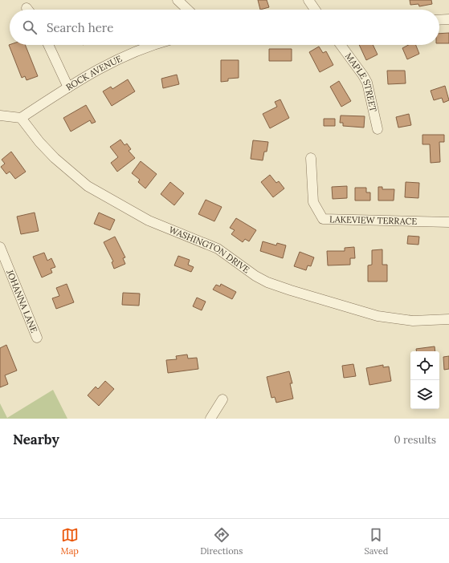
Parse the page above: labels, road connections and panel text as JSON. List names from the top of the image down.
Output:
{
  "streets": {
    "street": [
      "ROCK AVENUE",
      "MAPLE STREET",
      "LAKEVIEW TERRACE",
      "WASHINGTON DRIVE",
      "JOHANNA LANE"
    ]
  },
  "crossings": [
    ["ROCK AVENUE", "WASHINGTON DRIVE"]
  ],
  "page": {
    "search": "Search here",
    "heading": ["Nearby", "0 results"],
    "nav": ["Map", "Directions", "Saved"]
  }
}
